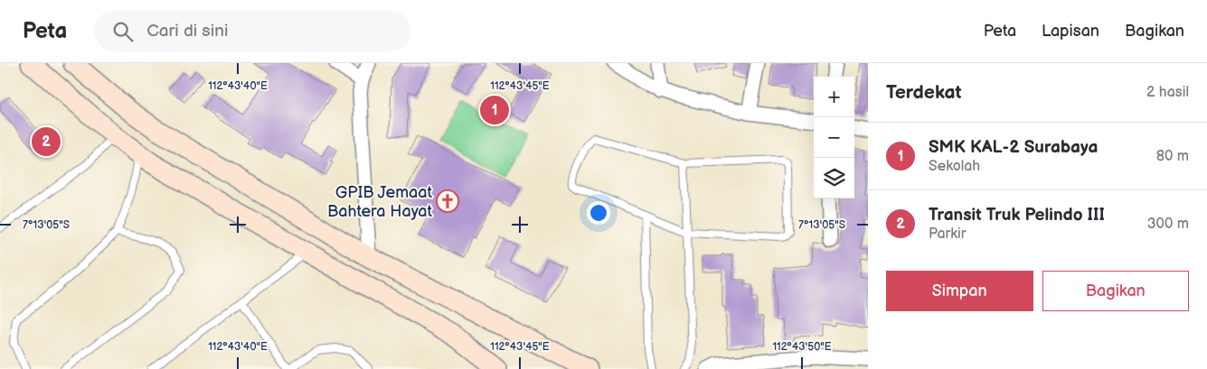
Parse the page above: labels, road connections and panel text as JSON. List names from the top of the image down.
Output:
{
  "places": {
    "church": ["GPIB Jemaat Bahtera Hayat"]
  },
  "page": {
    "header": "Peta",
    "search": "Cari di sini",
    "nav": ["Peta", "Lapisan", "Bagikan"],
    "heading": ["Terdekat", "2 hasil"],
    "map_buttons": ["+", "−"],
    "pins": ["1", "2"],
    "list": [
      {
        "mark": "1",
        "name": "SMK KAL-2 Surabaya",
        "note": "Sekolah",
        "value": "80 m"
      },
      {
        "mark": "2",
        "name": "Transit Truk Pelindo III",
        "note": "Parkir",
        "value": "300 m"
      }
    ],
    "buttons": ["Simpan", "Bagikan"]
  },
  "coordinates": [
    "112°43'40\"E",
    "112°43'45\"E",
    "7°13'05\"S",
    "112°43'50\"E"
  ]
}
